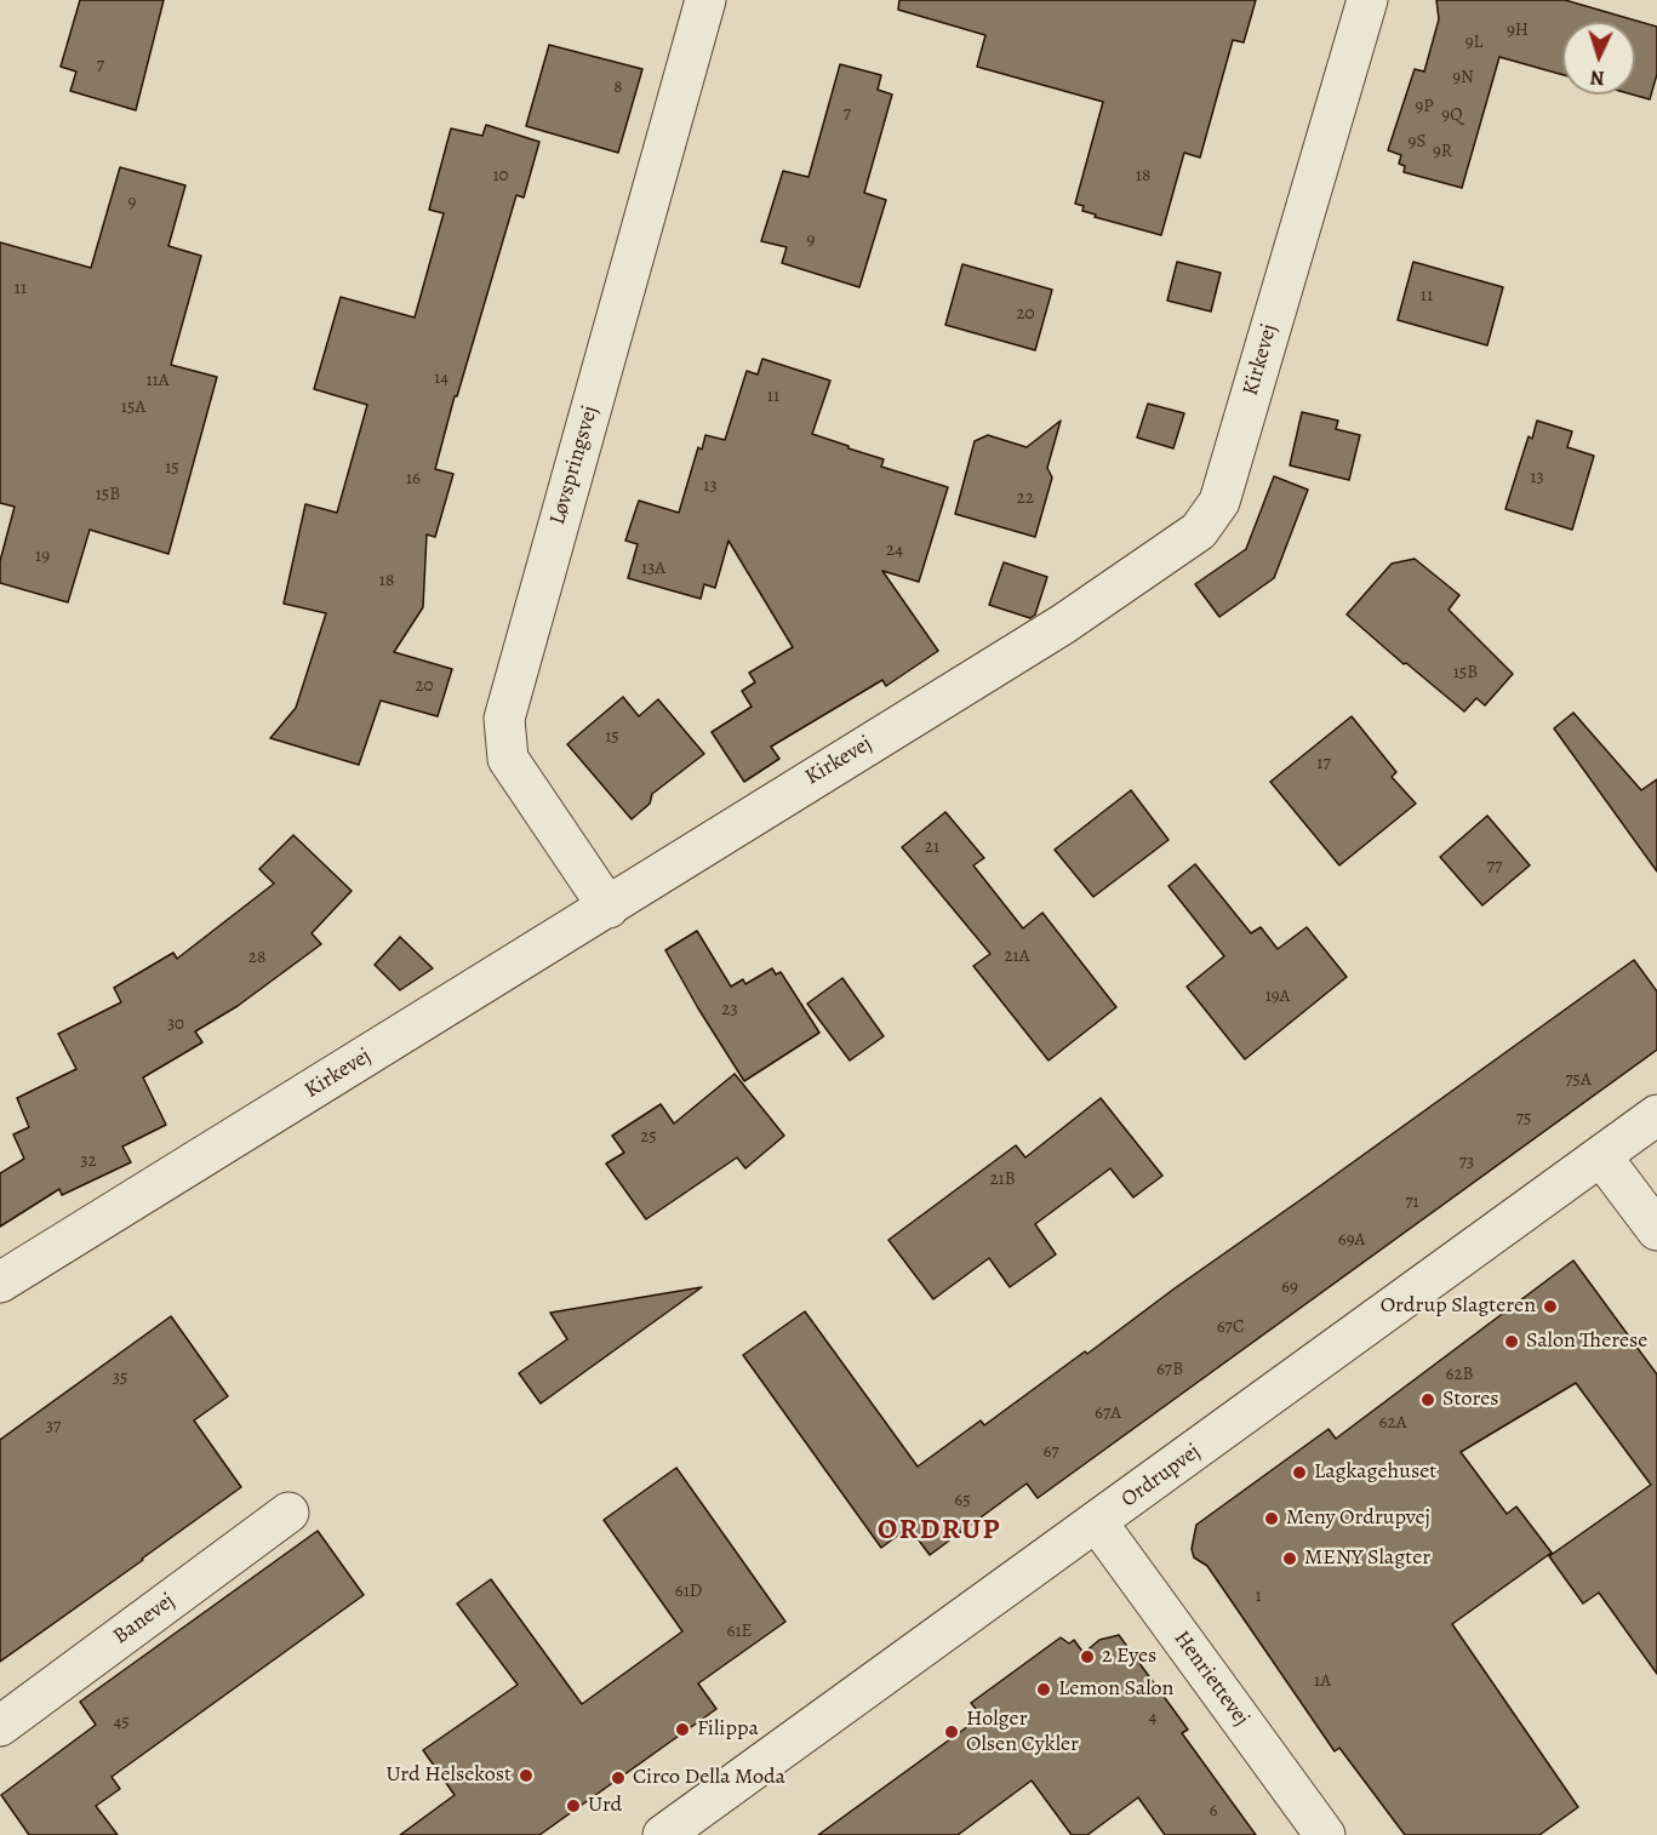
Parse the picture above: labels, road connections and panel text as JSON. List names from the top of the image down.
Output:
{
  "streets": {
    "street": [
      "Kirkevej",
      "Løvspringsvej",
      "Ordrupvej",
      "Banevej",
      "Henriettevej"
    ]
  },
  "crossings": [
    ["Kirkevej", "Løvspringsvej"],
    ["Ordrupvej", "Henriettevej"]
  ],
  "districts": ["ORDRUP"],
  "places": [
    "Ordrup Slagteren",
    "Salon Therese",
    "Stores",
    "Lagkagehuset",
    "Meny Ordrupvej",
    "MENY Slagter",
    "2 Eyes",
    "Lemon Salon",
    "Filippa",
    "Holger Olsen Cykler",
    "Urd Helsekost",
    "Circo Della Moda",
    "Urd"
  ],
  "house_numbers": [
    "9H",
    "9L",
    "7",
    "9N",
    "8",
    "9P",
    "7",
    "9Q",
    "9S",
    "9R",
    "10",
    "18",
    "9",
    "9",
    "11",
    "11",
    "20",
    "14",
    "11A",
    "11",
    "15A",
    "15",
    "13",
    "16",
    "13",
    "15B",
    "22",
    "24",
    "19",
    "13A",
    "18",
    "15B",
    "20",
    "15",
    "17",
    "21",
    "77",
    "21A",
    "28",
    "19A",
    "23",
    "30",
    "75A",
    "75",
    "25",
    "32",
    "73",
    "21B",
    "71",
    "69A",
    "69",
    "67C",
    "67B",
    "62B",
    "35",
    "67A",
    "62A",
    "37",
    "67",
    "65",
    "61D",
    "1",
    "61E",
    "1A",
    "4",
    "45",
    "6"
  ],
  "north": "bottom"
}
